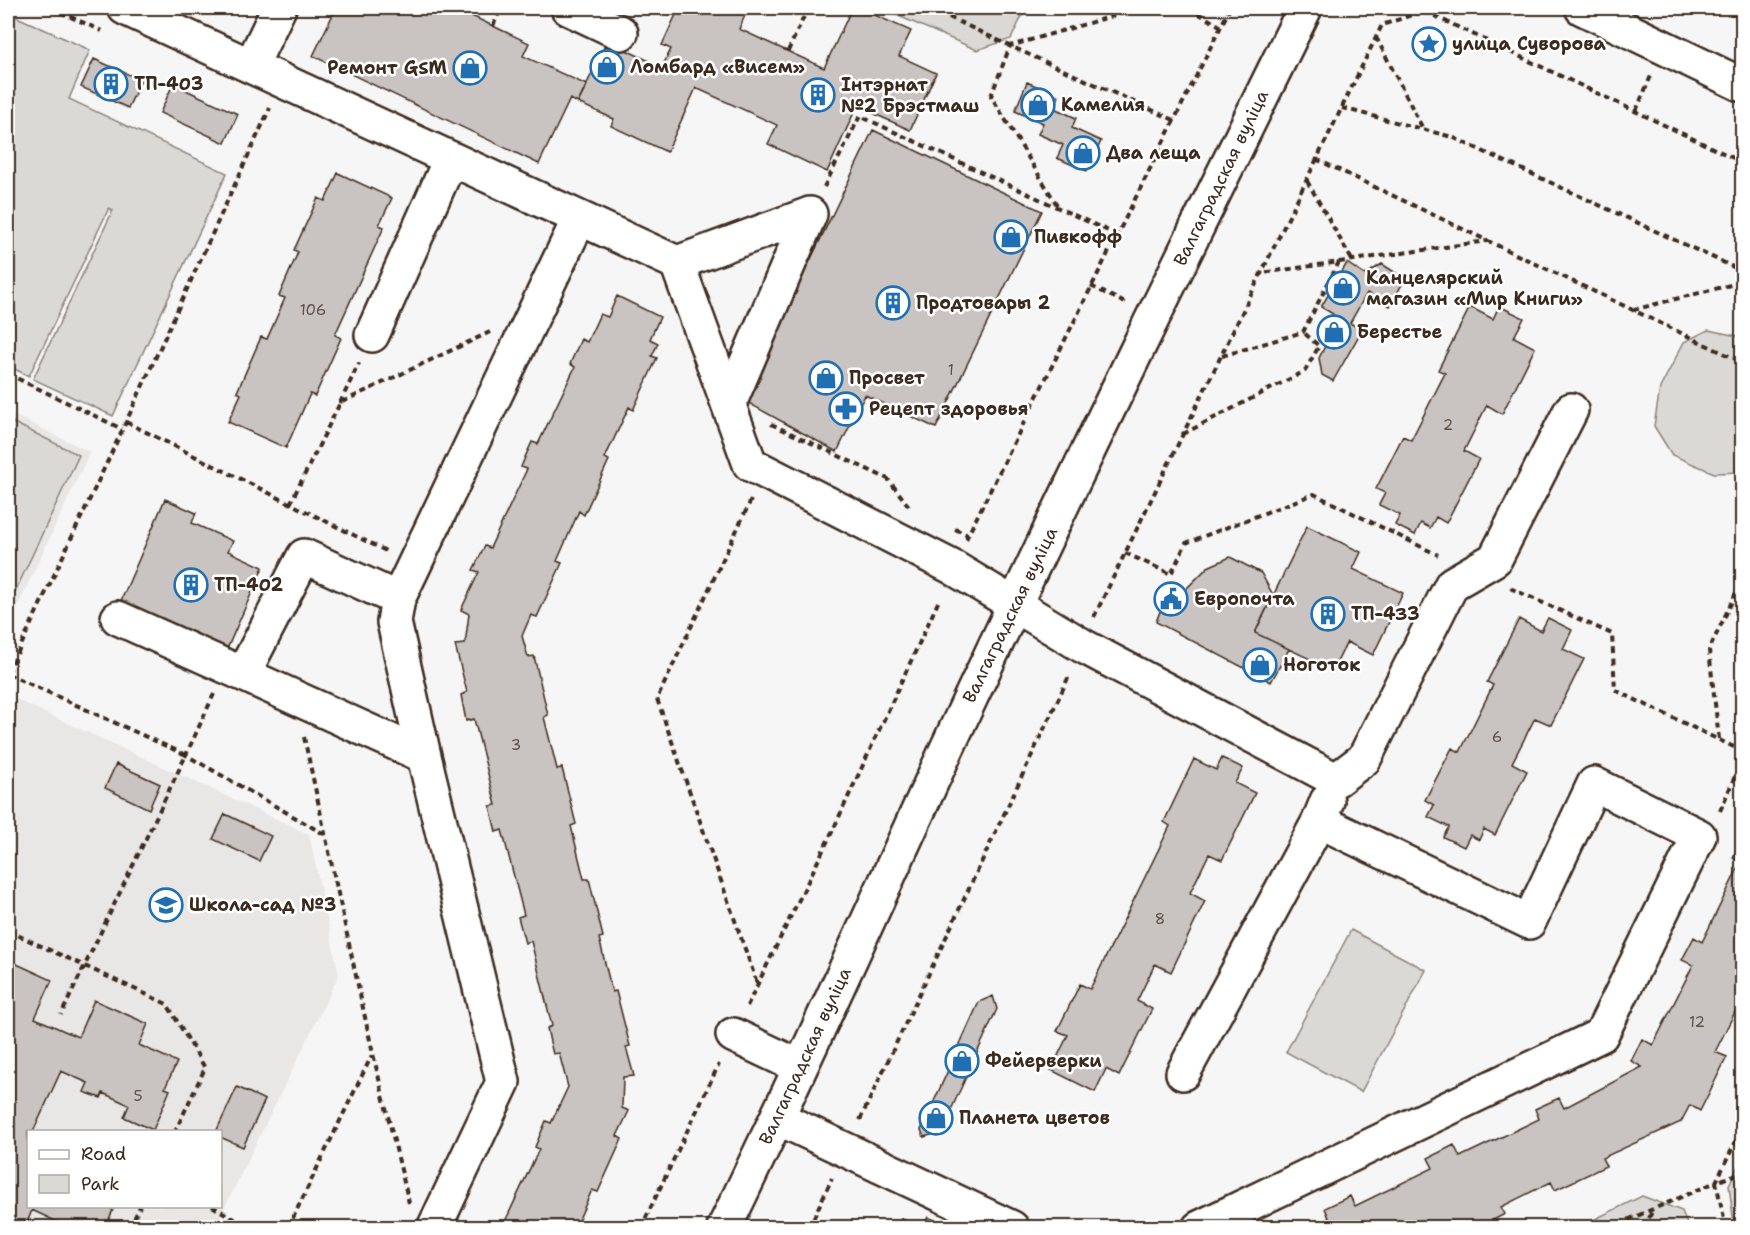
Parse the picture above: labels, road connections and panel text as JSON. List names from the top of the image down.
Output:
{
  "streets": {
    "main road": ["Валгаградская вуліца"]
  },
  "places": {
    "place": ["улица Суворова"],
    "shop": [
      "Ломбард «Висем»",
      "Ремонт GSM",
      "Камелия",
      "Два леща",
      "Пивкофф",
      "Канцелярский магазин «Мир Книги»",
      "Берестье",
      "Просвет",
      "Ноготок",
      "Фейерверки",
      "Планета цветов"
    ],
    "building": [
      "ТП-403",
      "Інтэрнат №2 Брэстмаш",
      "Продтовары 2",
      "ТП-402",
      "ТП-433"
    ],
    "pharmacy": ["Рецепт здоровья"],
    "public building": ["Европочта"],
    "school or university": ["Школа-сад №3"]
  },
  "house_numbers": [
    "106",
    "1",
    "2",
    "6",
    "3",
    "8",
    "12",
    "5"
  ],
  "legend": ["Road", "Park"]
}
